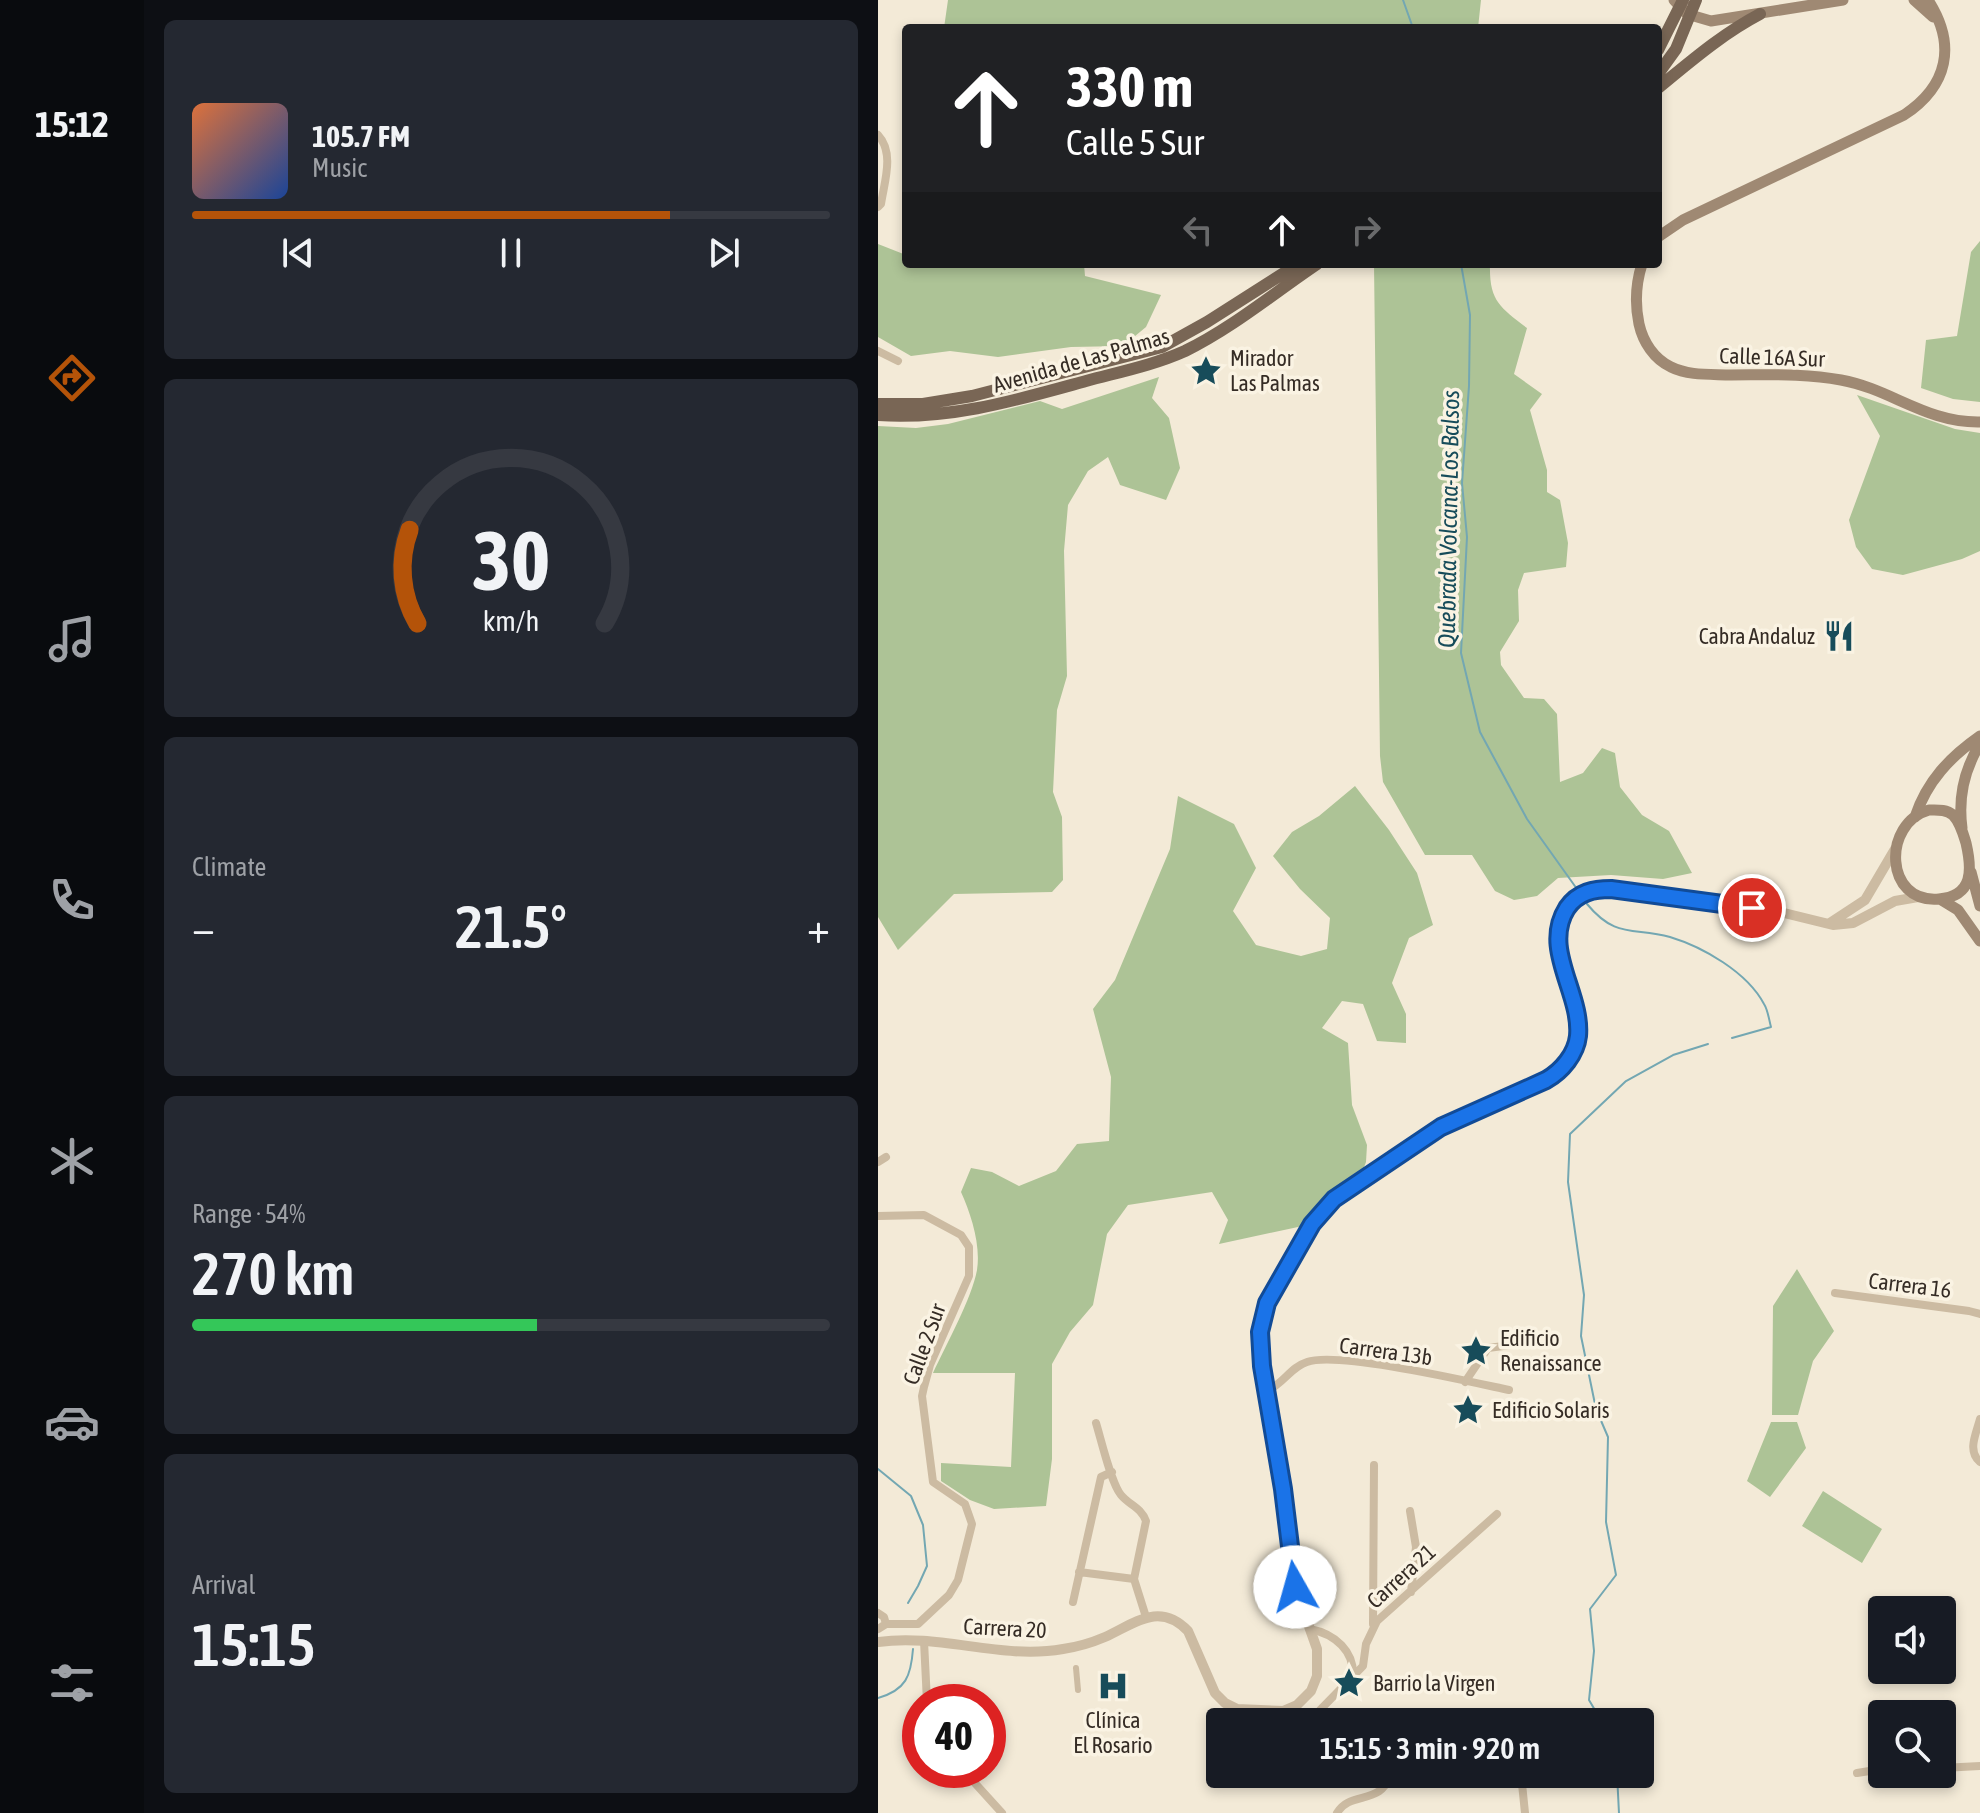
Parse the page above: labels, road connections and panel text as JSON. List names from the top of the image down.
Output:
{
  "streets": {
    "main road": ["Calle 16A Sur", "Avenida de Las Palmas"],
    "street": [
      "Carrera 16",
      "Calle 2 Sur",
      "Carrera 13b",
      "Carrera 21",
      "Carrera 20"
    ]
  },
  "water": ["Quebrada Volcana-Los Balsos"],
  "places": {
    "place": [
      "Mirador Las Palmas",
      "Edificio Renaissance",
      "Edificio Solaris",
      "Barrio la Virgen"
    ],
    "restaurant": ["Cabra Andaluz"],
    "hospital": ["Clínica El Rosario"]
  },
  "page": {
    "tabs": "15:12",
    "turn": ["330 m", "Calle 5 Sur"],
    "song": ["105.7 FM", "Music"],
    "tile": [
      "Climate",
      ["Range · 54%", "270 km"],
      ["Arrival", "15:15"]
    ],
    "heat": ["−", "21.5°", "+"],
    "limit": "40",
    "trip": "15:15 · 3 min · 920 m",
    "gauge": ["30", "km/h"]
  }
}
